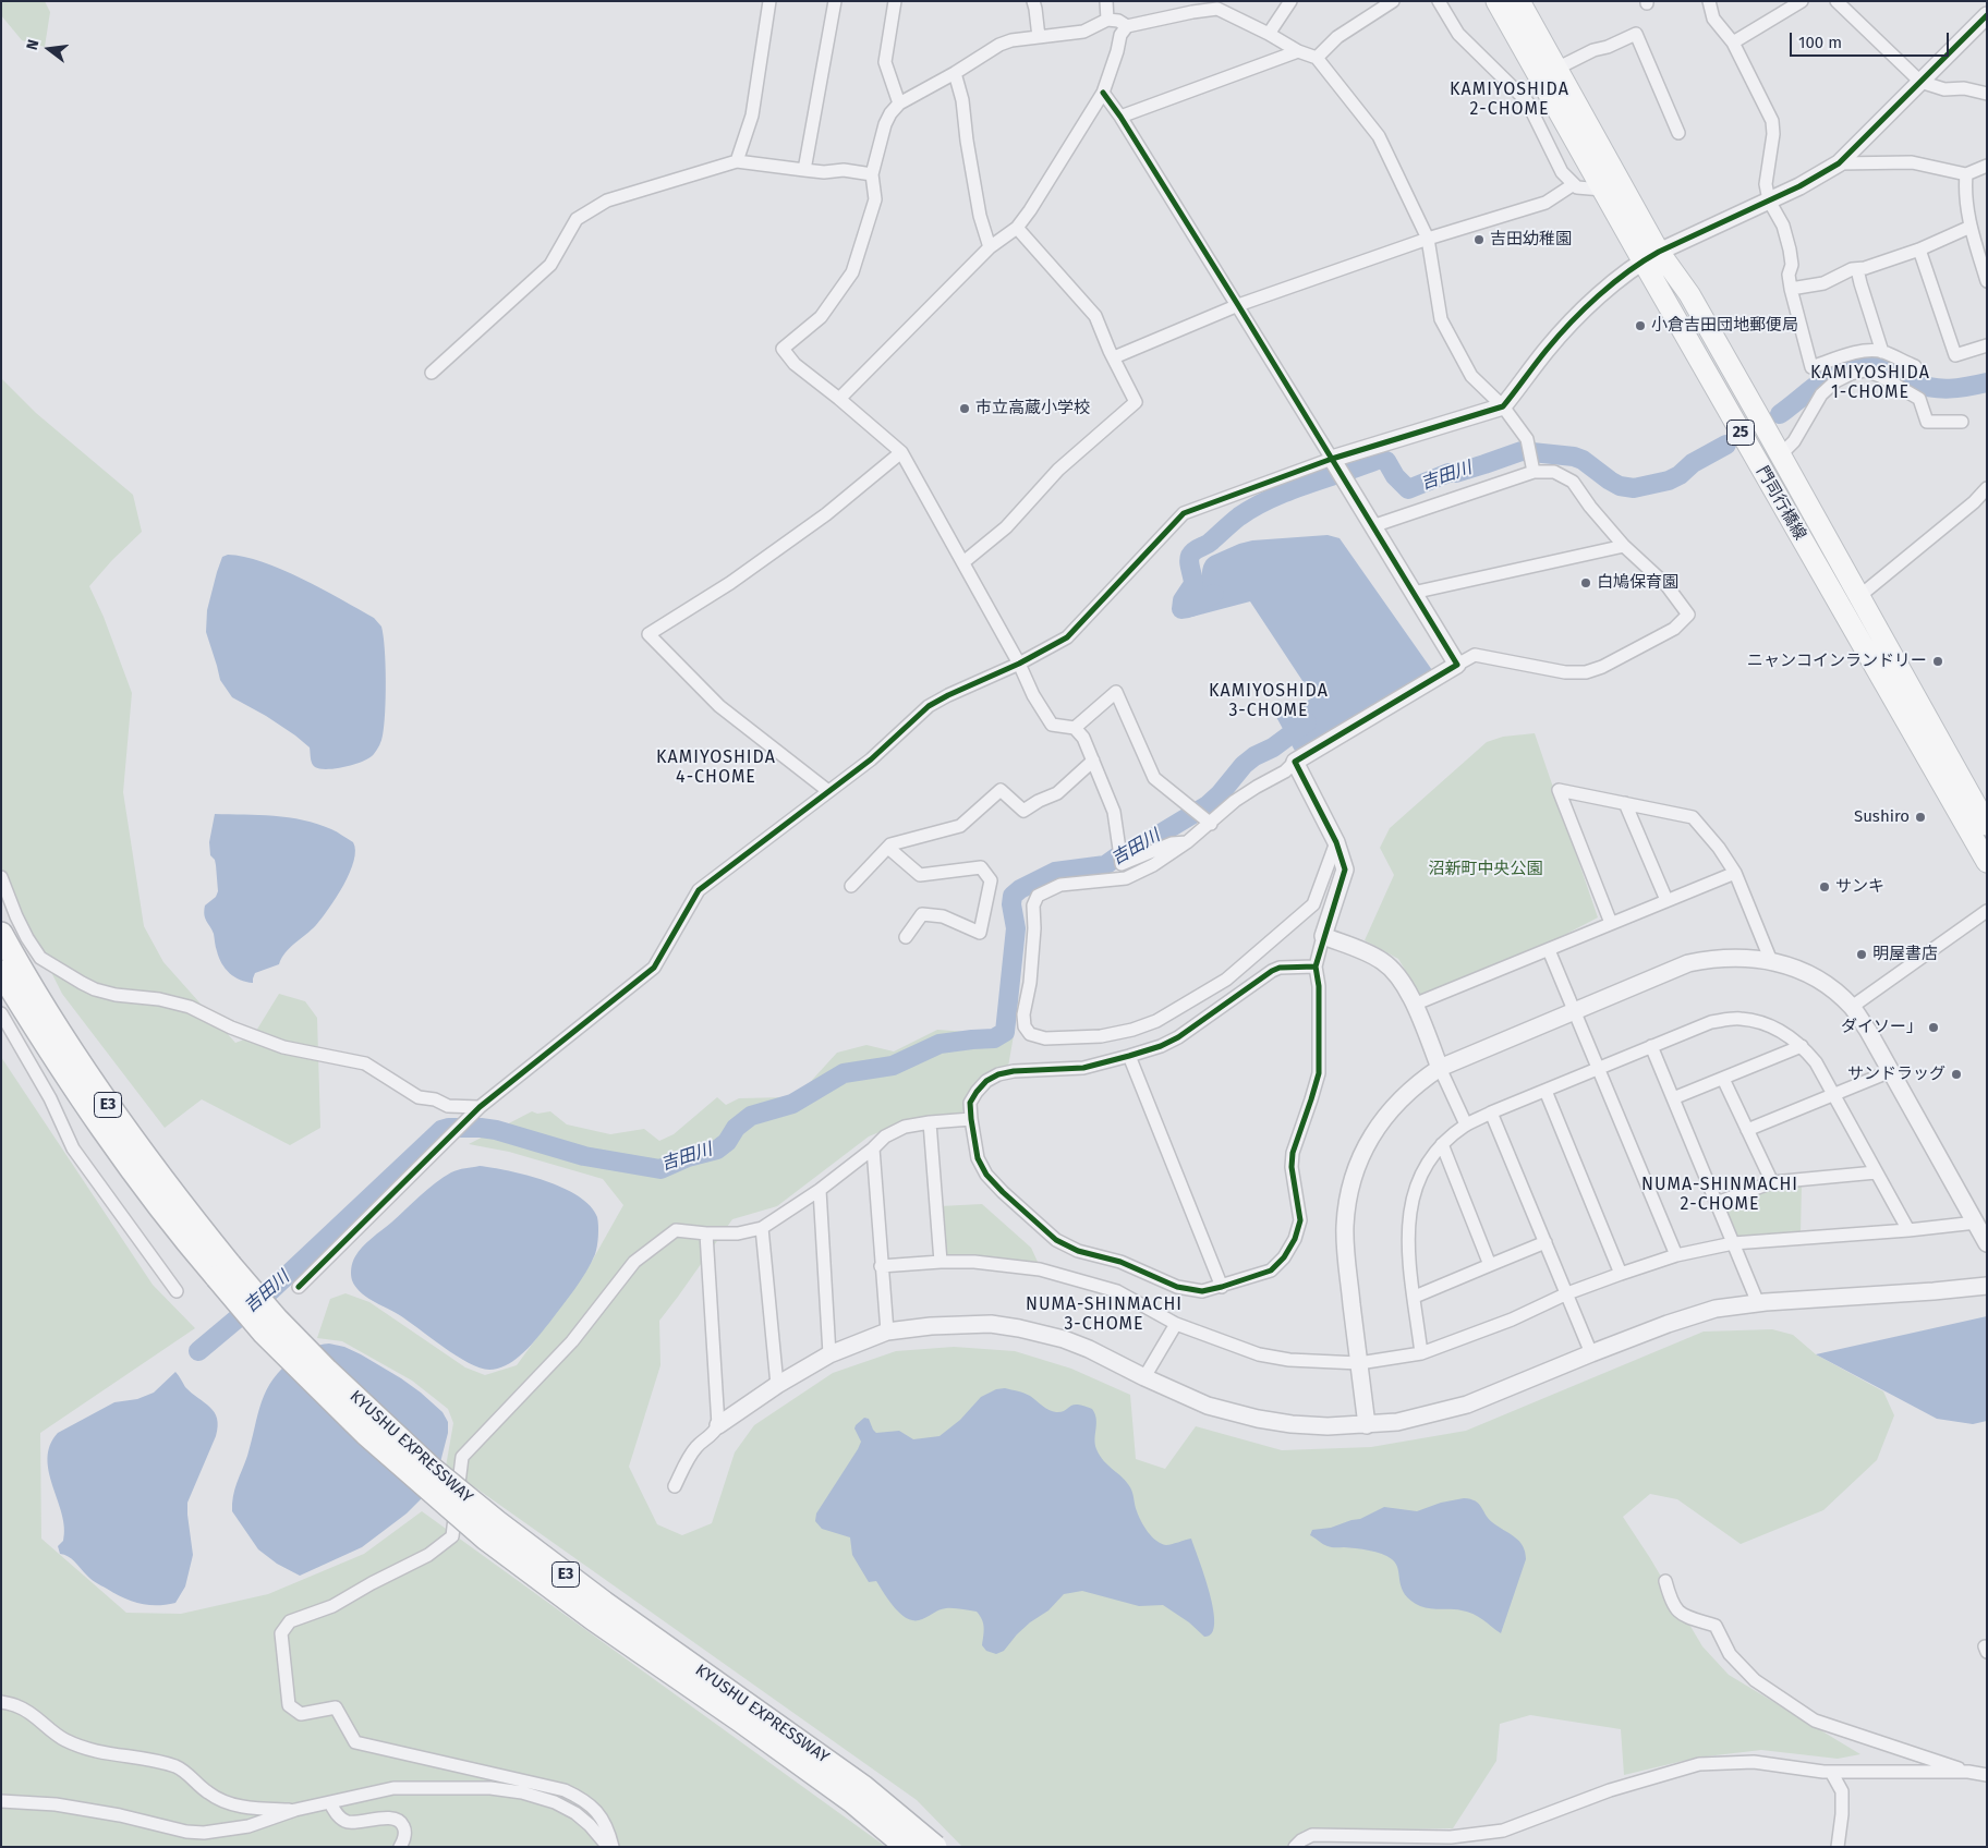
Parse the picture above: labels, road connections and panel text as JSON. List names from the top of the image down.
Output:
{
  "streets": {
    "highway": ["E3", "KYUSHU EXPRESSWAY"],
    "main road": ["25", "門司行橋線"]
  },
  "districts": [
    "KAMIYOSHIDA 2-CHOME",
    "KAMIYOSHIDA 1-CHOME",
    "KAMIYOSHIDA 3-CHOME",
    "KAMIYOSHIDA 4-CHOME",
    "NUMA-SHINMACHI 2-CHOME",
    "NUMA-SHINMACHI 3-CHOME"
  ],
  "water": ["吉田川"],
  "parks": ["沼新町中央公園"],
  "places": [
    "吉田幼稚園",
    "小倉吉田団地郵便局",
    "市立高蔵小学校",
    "白鳩保育園",
    "ニャンコインランドリー",
    "Sushiro",
    "サンキ",
    "明屋書店",
    "ダイソー」",
    "サンドラッグ"
  ],
  "scale_bar": "100 m",
  "north": "left"
}
